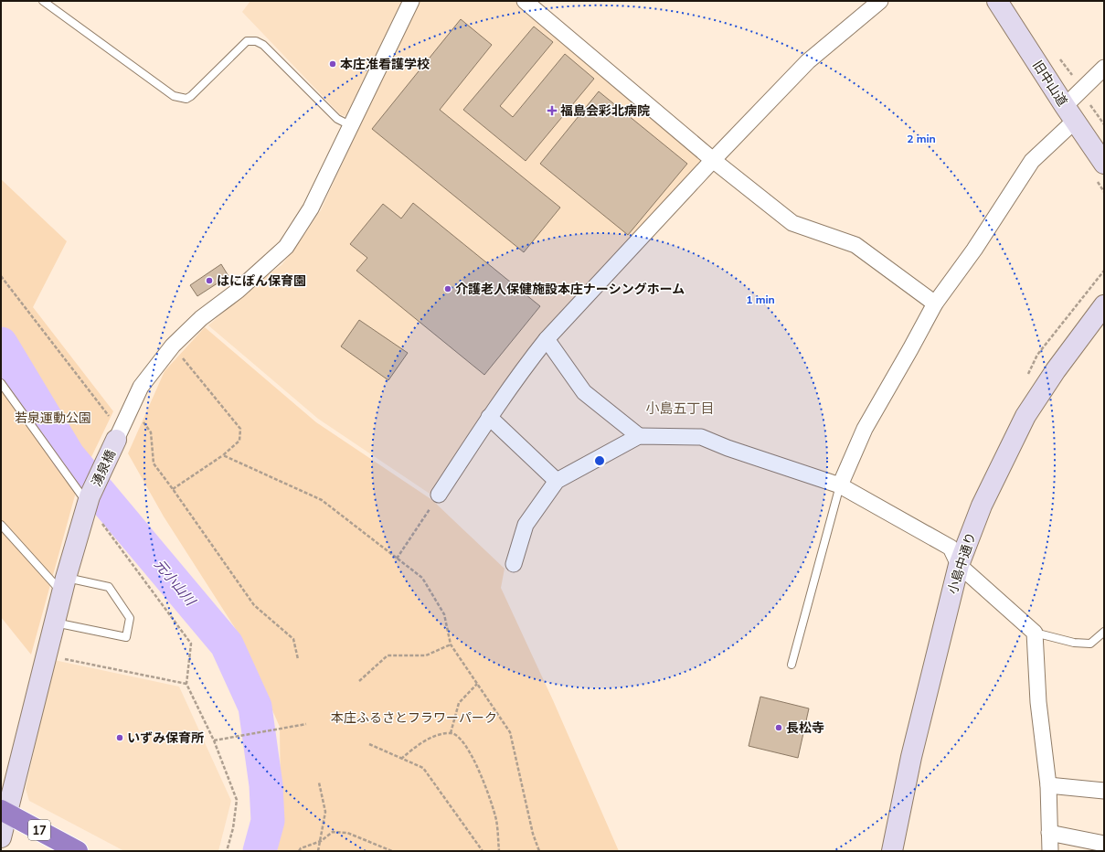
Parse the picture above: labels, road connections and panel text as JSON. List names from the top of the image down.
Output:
{
  "streets": {
    "highway": ["17"],
    "street": ["旧中山道", "湧泉橋", "小島中通り"]
  },
  "crossings": [
    ["湧泉橋", "17"]
  ],
  "districts": ["小島五丁目"],
  "water": ["元小山川"],
  "parks": ["若泉運動公園", "本庄ふるさとフラワーパーク"],
  "places": {
    "other": [
      "本庄准看護学校",
      "はにぽん保育園",
      "介護老人保健施設本庄ナーシングホーム",
      "長松寺",
      "いずみ保育所"
    ],
    "health": ["福島会彩北病院"]
  },
  "rings": ["2 min", "1 min"]
}
